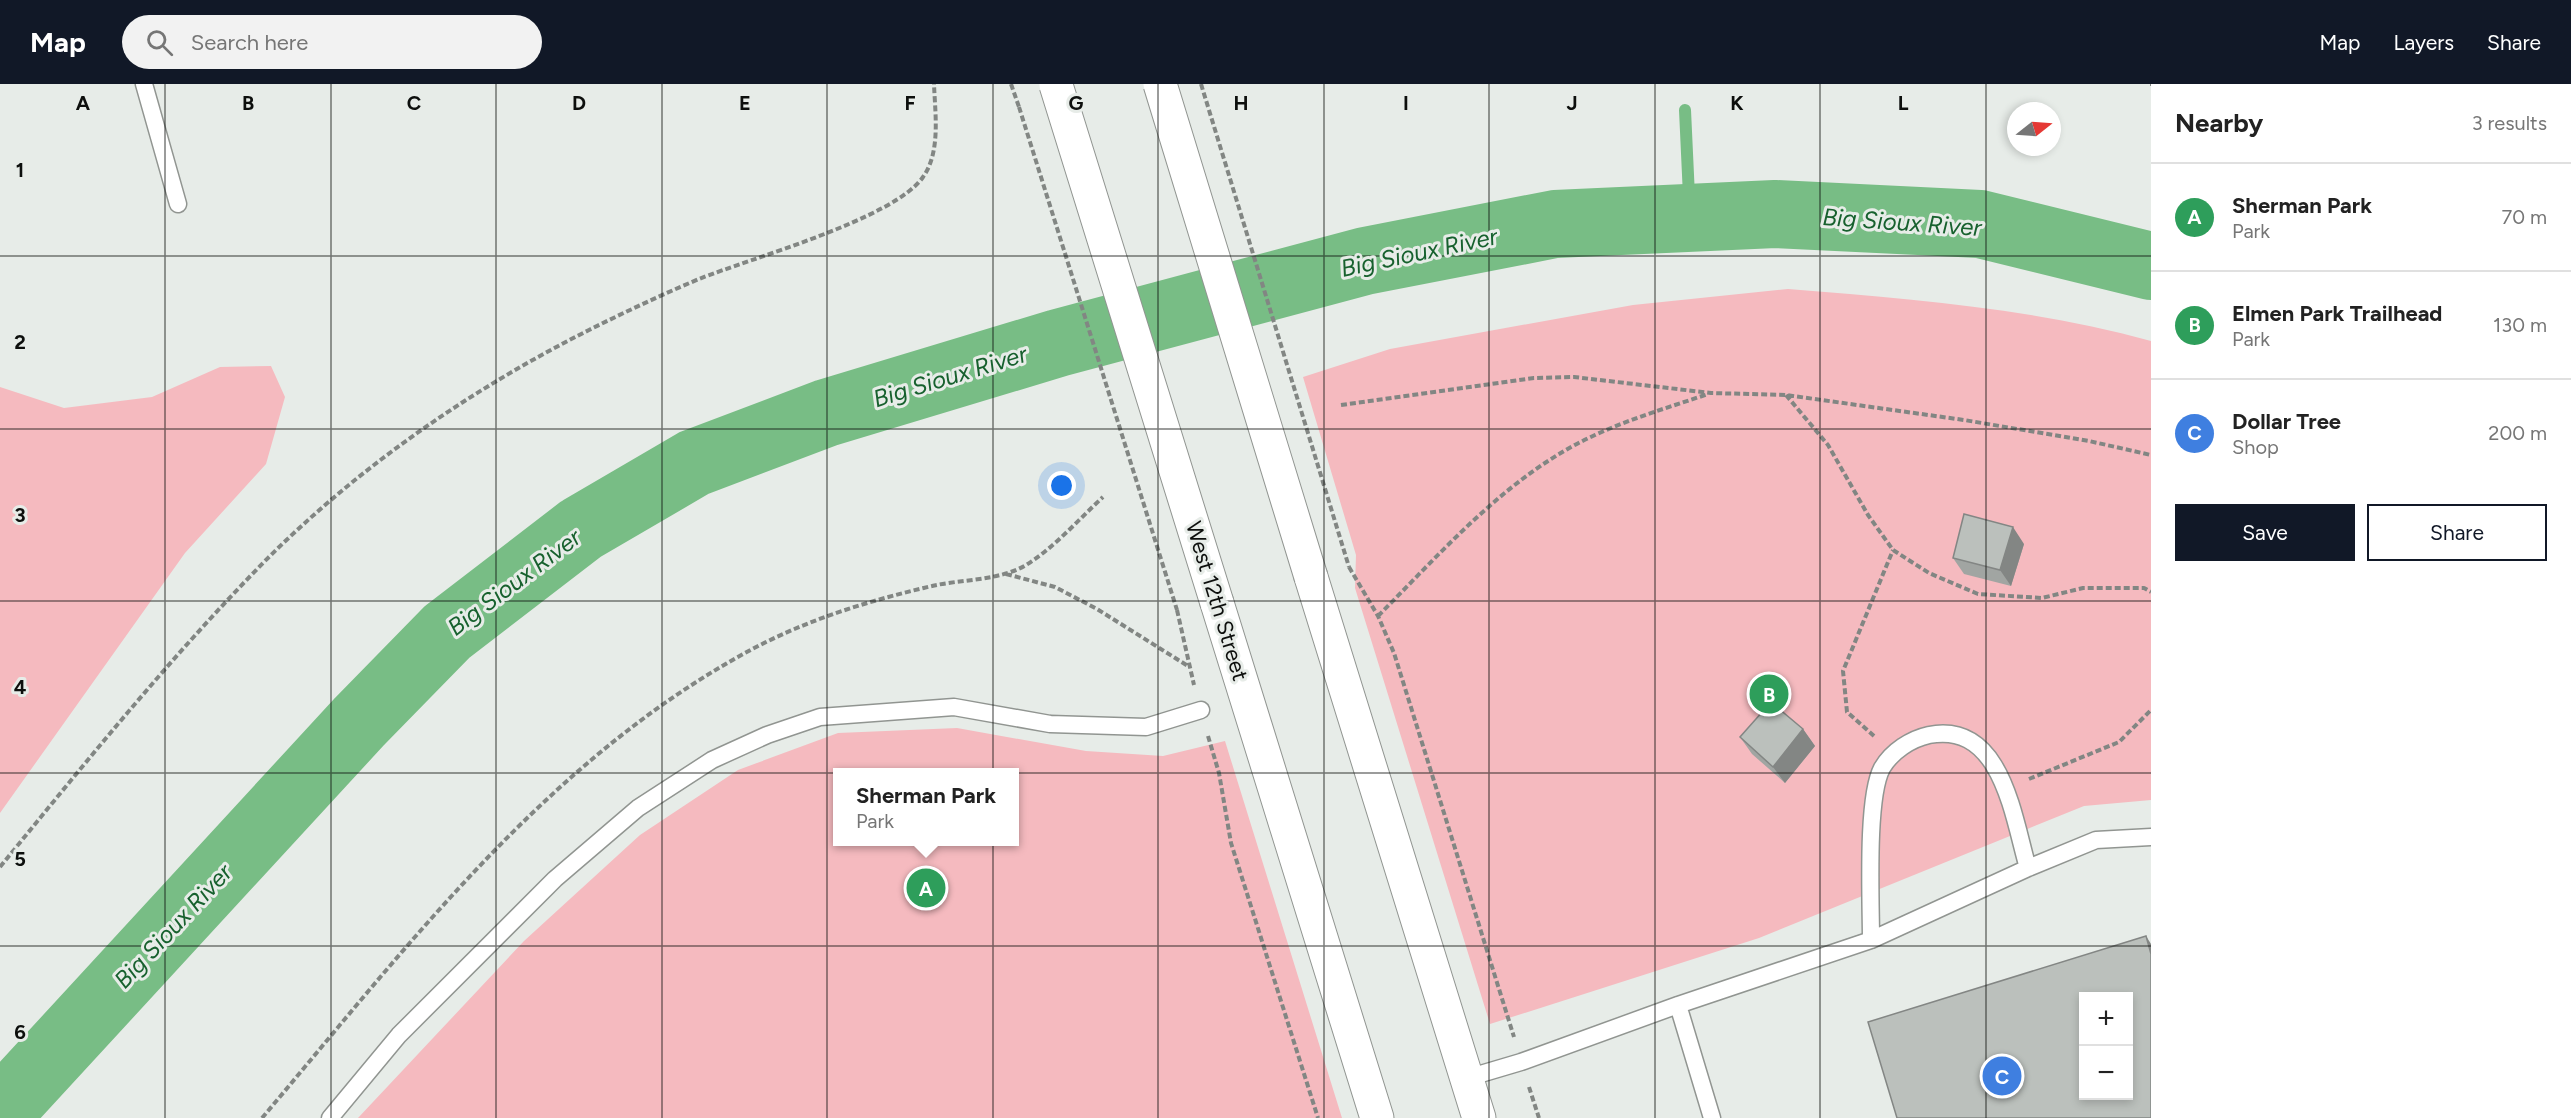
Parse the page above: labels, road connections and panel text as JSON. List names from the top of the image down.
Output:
{
  "streets": {
    "main road": ["West 12th Street"]
  },
  "water": ["Big Sioux River"],
  "north": "right",
  "page": {
    "header": "Map",
    "search": "Search here",
    "nav": ["Map", "Layers", "Share"],
    "heading": ["Nearby", "3 results"],
    "list": [
      {
        "mark": "A",
        "name": "Sherman Park",
        "note": "Park",
        "value": "70 m"
      },
      {
        "mark": "B",
        "name": "Elmen Park Trailhead",
        "note": "Park",
        "value": "130 m"
      },
      {
        "mark": "C",
        "name": "Dollar Tree",
        "note": "Shop",
        "value": "200 m"
      }
    ],
    "buttons": ["Save", "Share"],
    "pins": ["B", "A", "C"],
    "popup": ["Sherman Park", "Park"],
    "map_buttons": ["+", "−"]
  },
  "grid": {
    "columns": [
      "A",
      "B",
      "C",
      "D",
      "E",
      "F",
      "G",
      "H",
      "I",
      "J",
      "K",
      "L"
    ],
    "rows": [
      "1",
      "2",
      "3",
      "4",
      "5",
      "6"
    ]
  }
}
